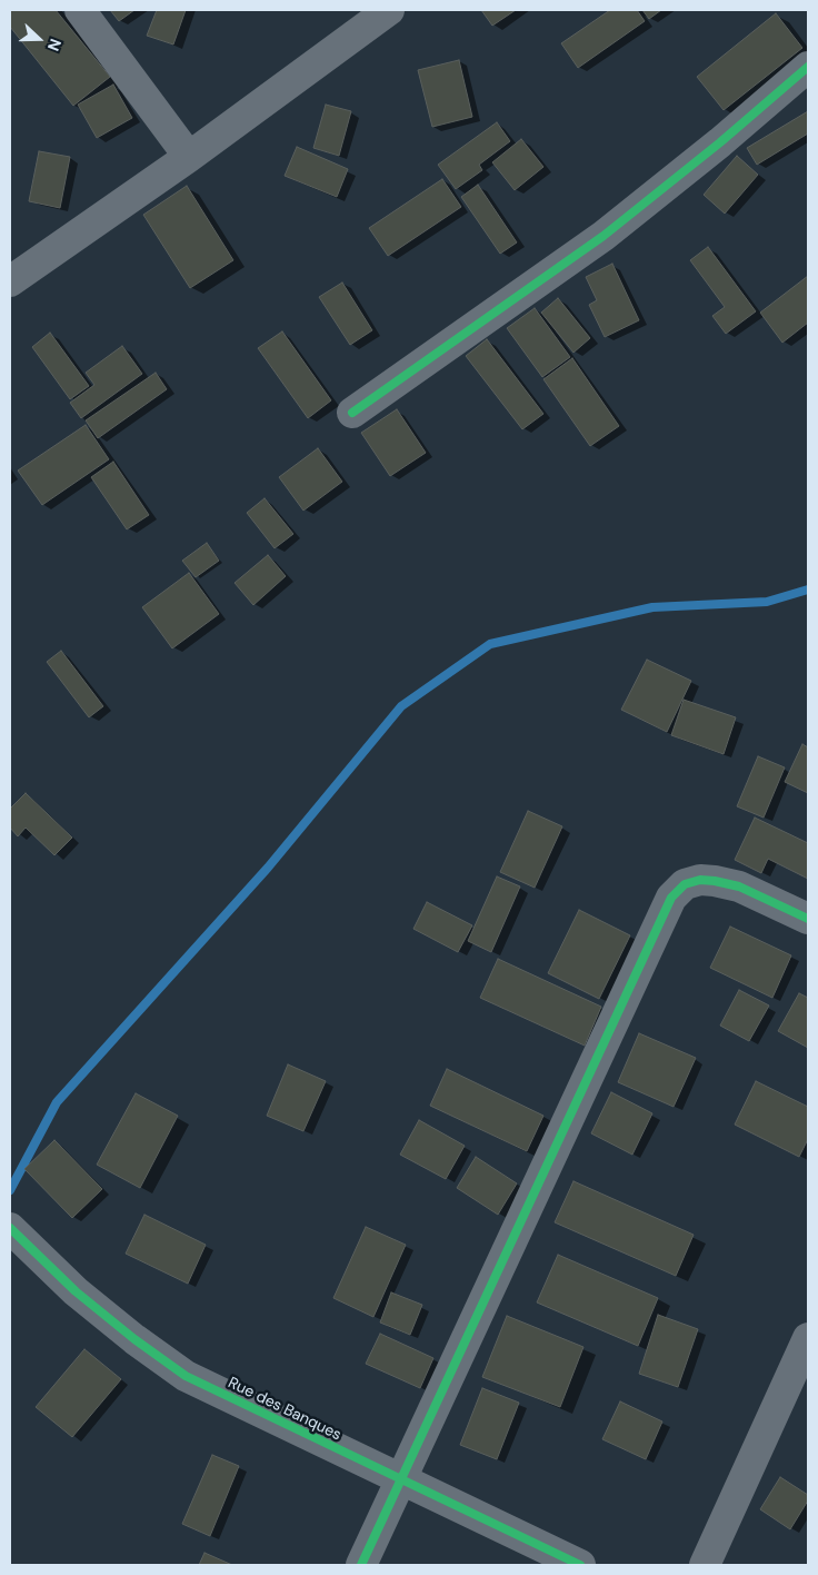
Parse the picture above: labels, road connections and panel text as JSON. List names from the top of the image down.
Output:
{
  "streets": {
    "street": ["Rue des Banques"]
  },
  "north": "right"
}
